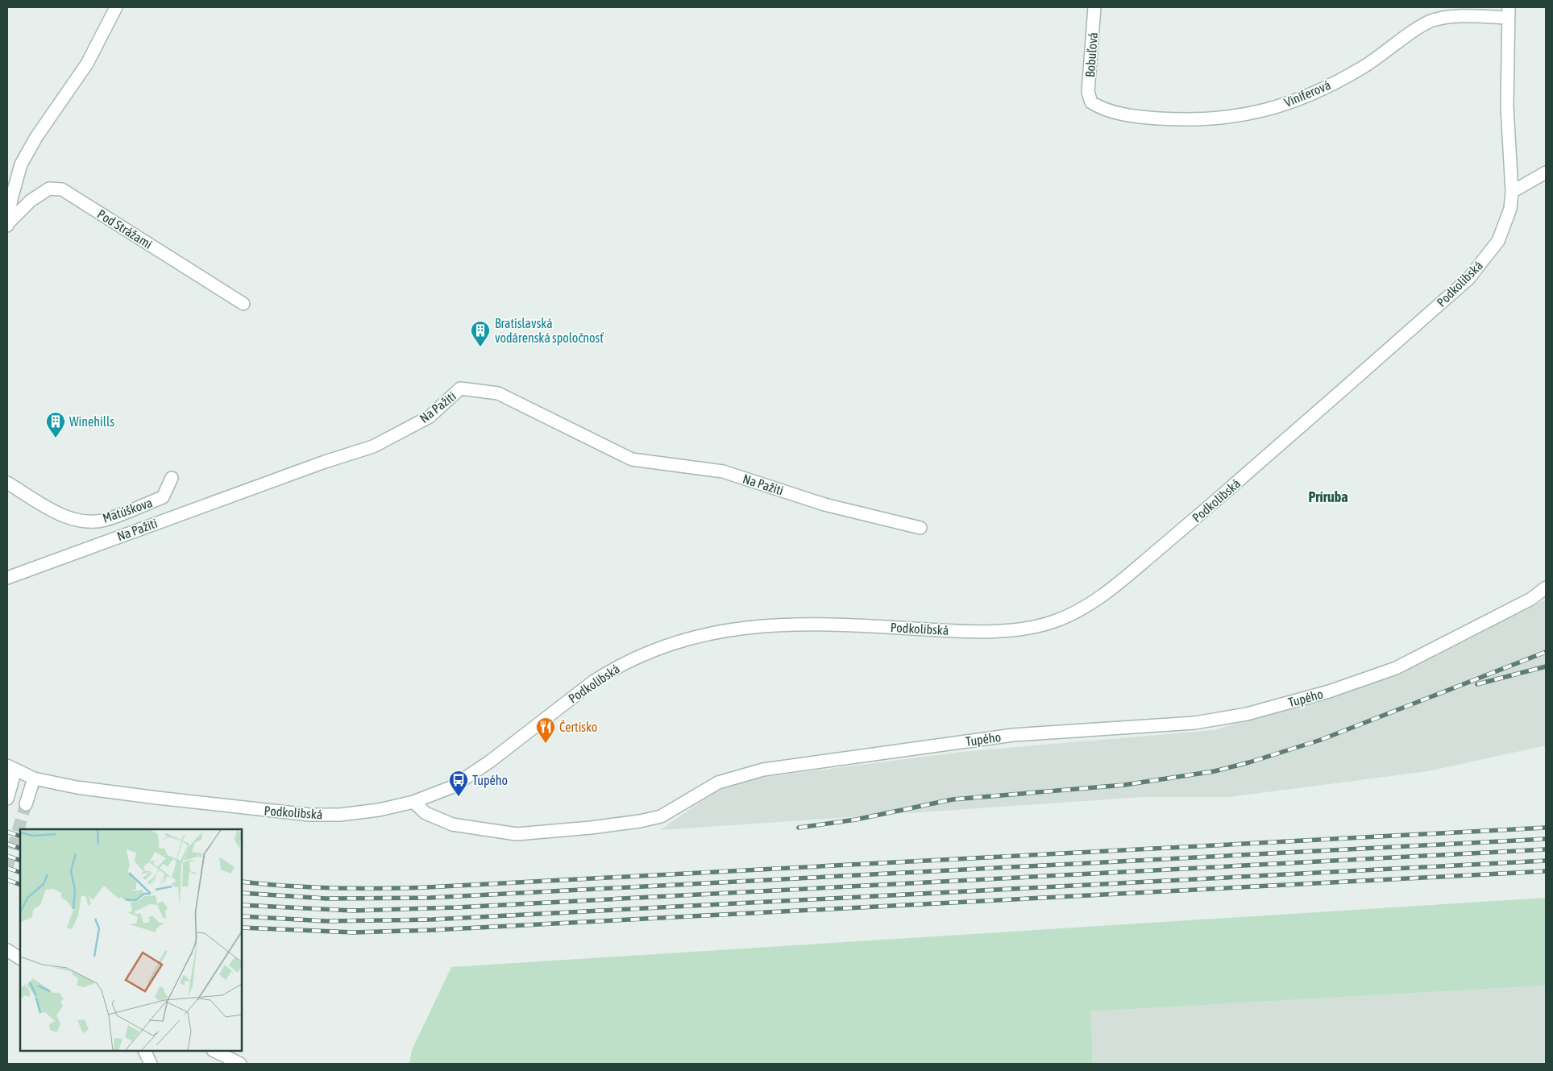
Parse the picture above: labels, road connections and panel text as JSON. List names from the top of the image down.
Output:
{
  "streets": {
    "street": [
      "Bobuľová",
      "Viniferová",
      "Pod Strážami",
      "Podkolibská",
      "Na Pažiti",
      "Matúškova",
      "Tupého"
    ]
  },
  "crossings": [
    ["Bobuľová", "Viniferová"],
    ["Viniferová", "Podkolibská"],
    ["Podkolibská", "Tupého"]
  ],
  "districts": ["Príruba"],
  "places": {
    "building": ["Bratislavská vodárenská spoločnosť", "Winehills"],
    "restaurant": ["Čertisko"],
    "bus stop": ["Tupého"]
  }
}
